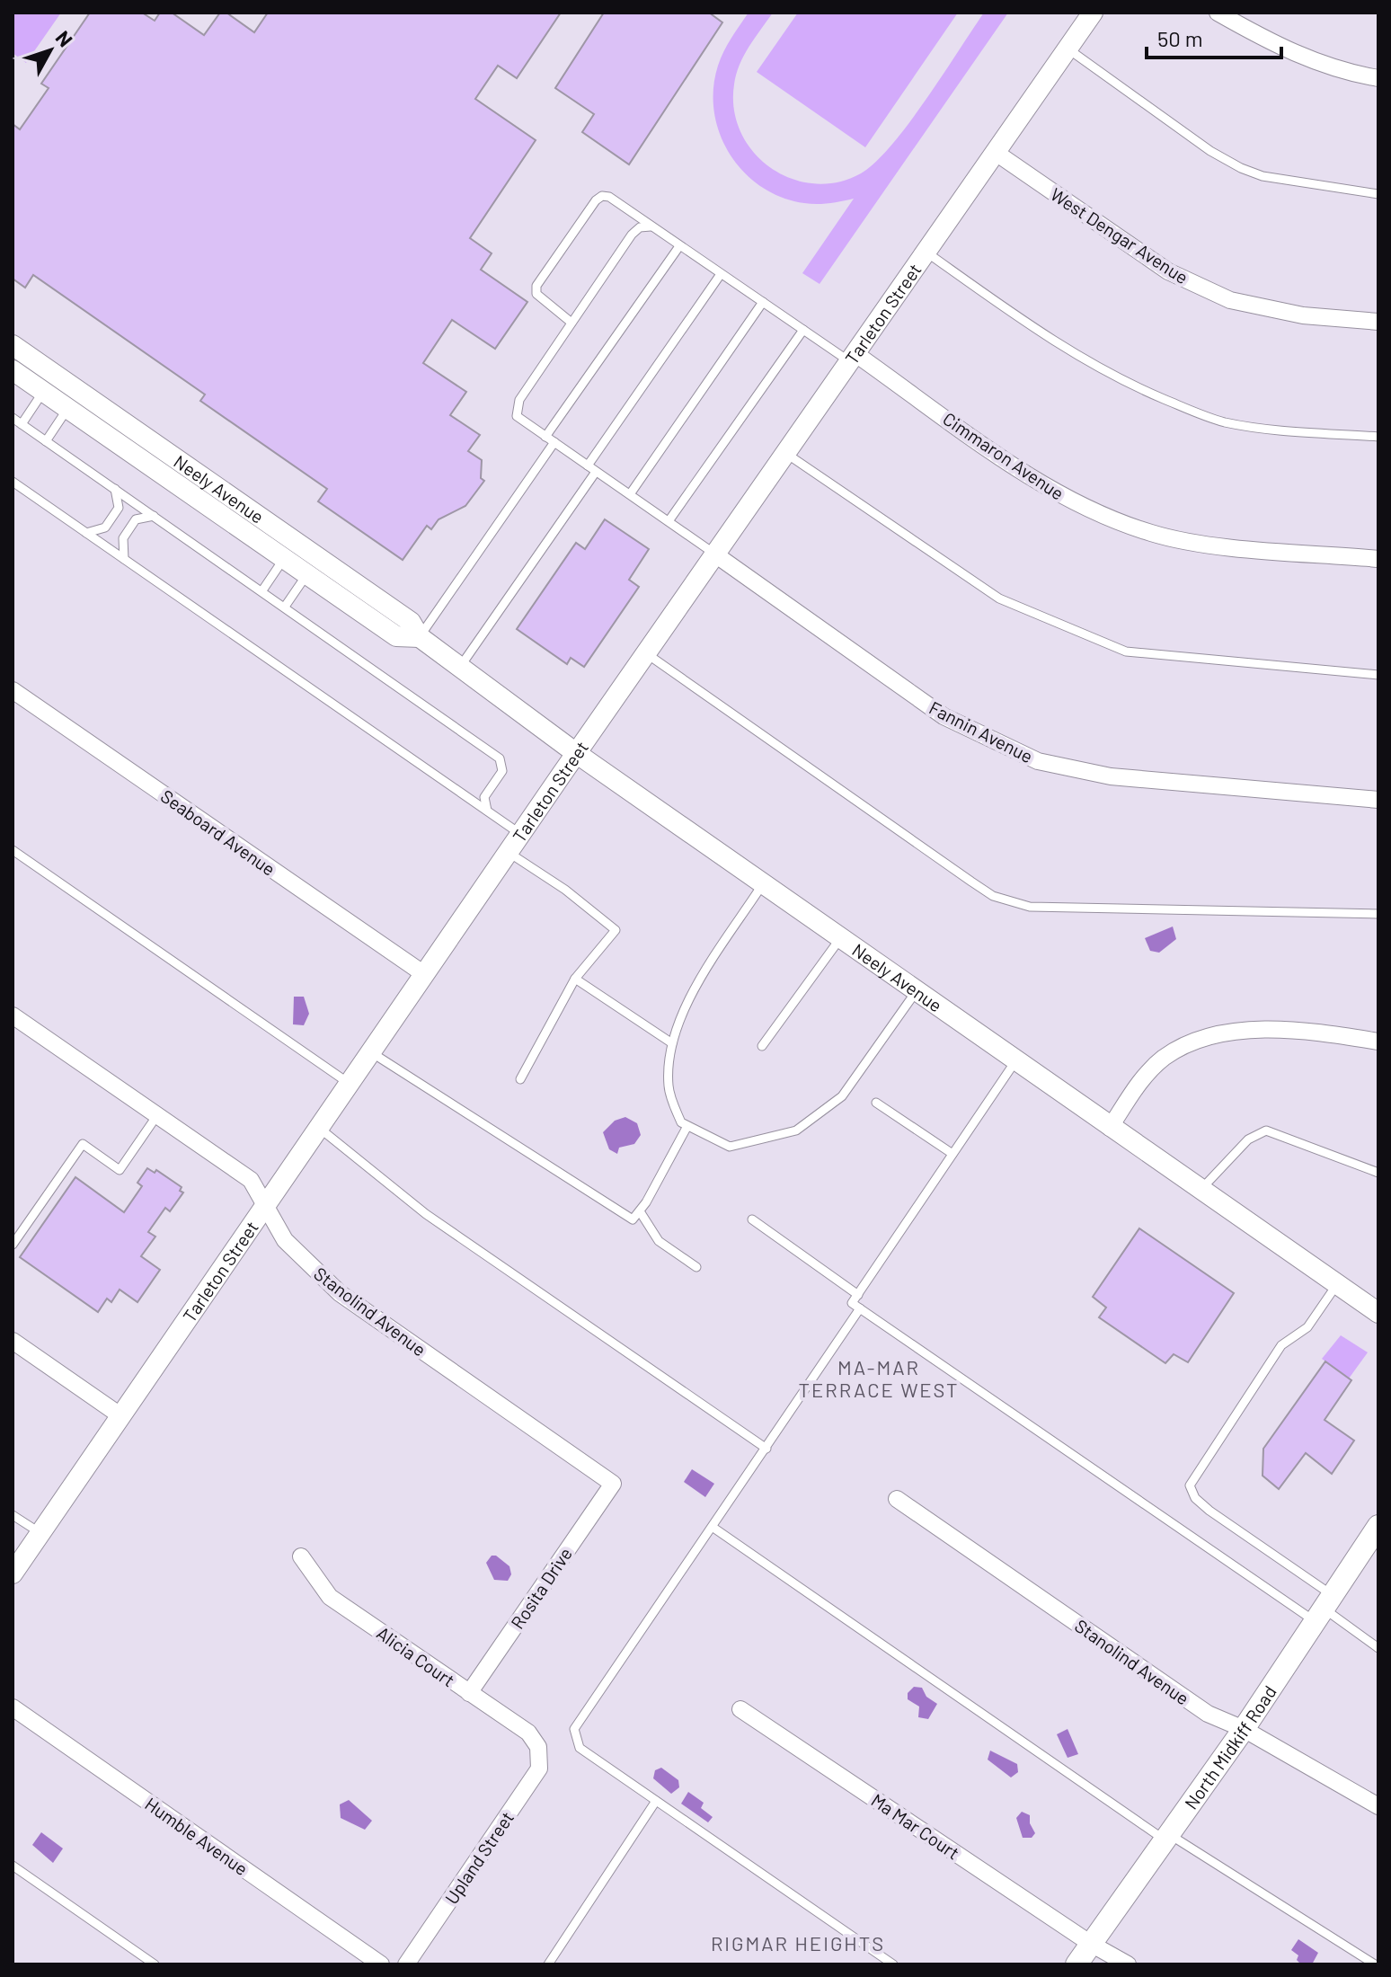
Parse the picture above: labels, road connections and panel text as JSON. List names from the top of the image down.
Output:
{
  "streets": {
    "main road": ["North Midkiff Road"],
    "street": [
      "West Dengar Avenue",
      "Tarleton Street",
      "Cimmaron Avenue",
      "Neely Avenue",
      "Fannin Avenue",
      "Seaboard Avenue",
      "Stanolind Avenue",
      "Rosita Drive",
      "Alicia Court",
      "Ma Mar Court",
      "Humble Avenue",
      "Upland Street"
    ]
  },
  "crossings": [
    ["West Dengar Avenue", "Tarleton Street"],
    ["Tarleton Street", "Cimmaron Avenue"],
    ["Tarleton Street", "Neely Avenue"],
    ["Tarleton Street", "Fannin Avenue"],
    ["Tarleton Street", "Seaboard Avenue"],
    ["Tarleton Street", "Stanolind Avenue"],
    ["Stanolind Avenue", "Rosita Drive"],
    ["Stanolind Avenue", "North Midkiff Road"],
    ["Rosita Drive", "Alicia Court"],
    ["Alicia Court", "Upland Street"],
    ["North Midkiff Road", "Ma Mar Court"]
  ],
  "districts": ["MA-MAR TERRACE WEST", "RIGMAR HEIGHTS"],
  "scale_bar": "50 m",
  "north": "top right"
}
